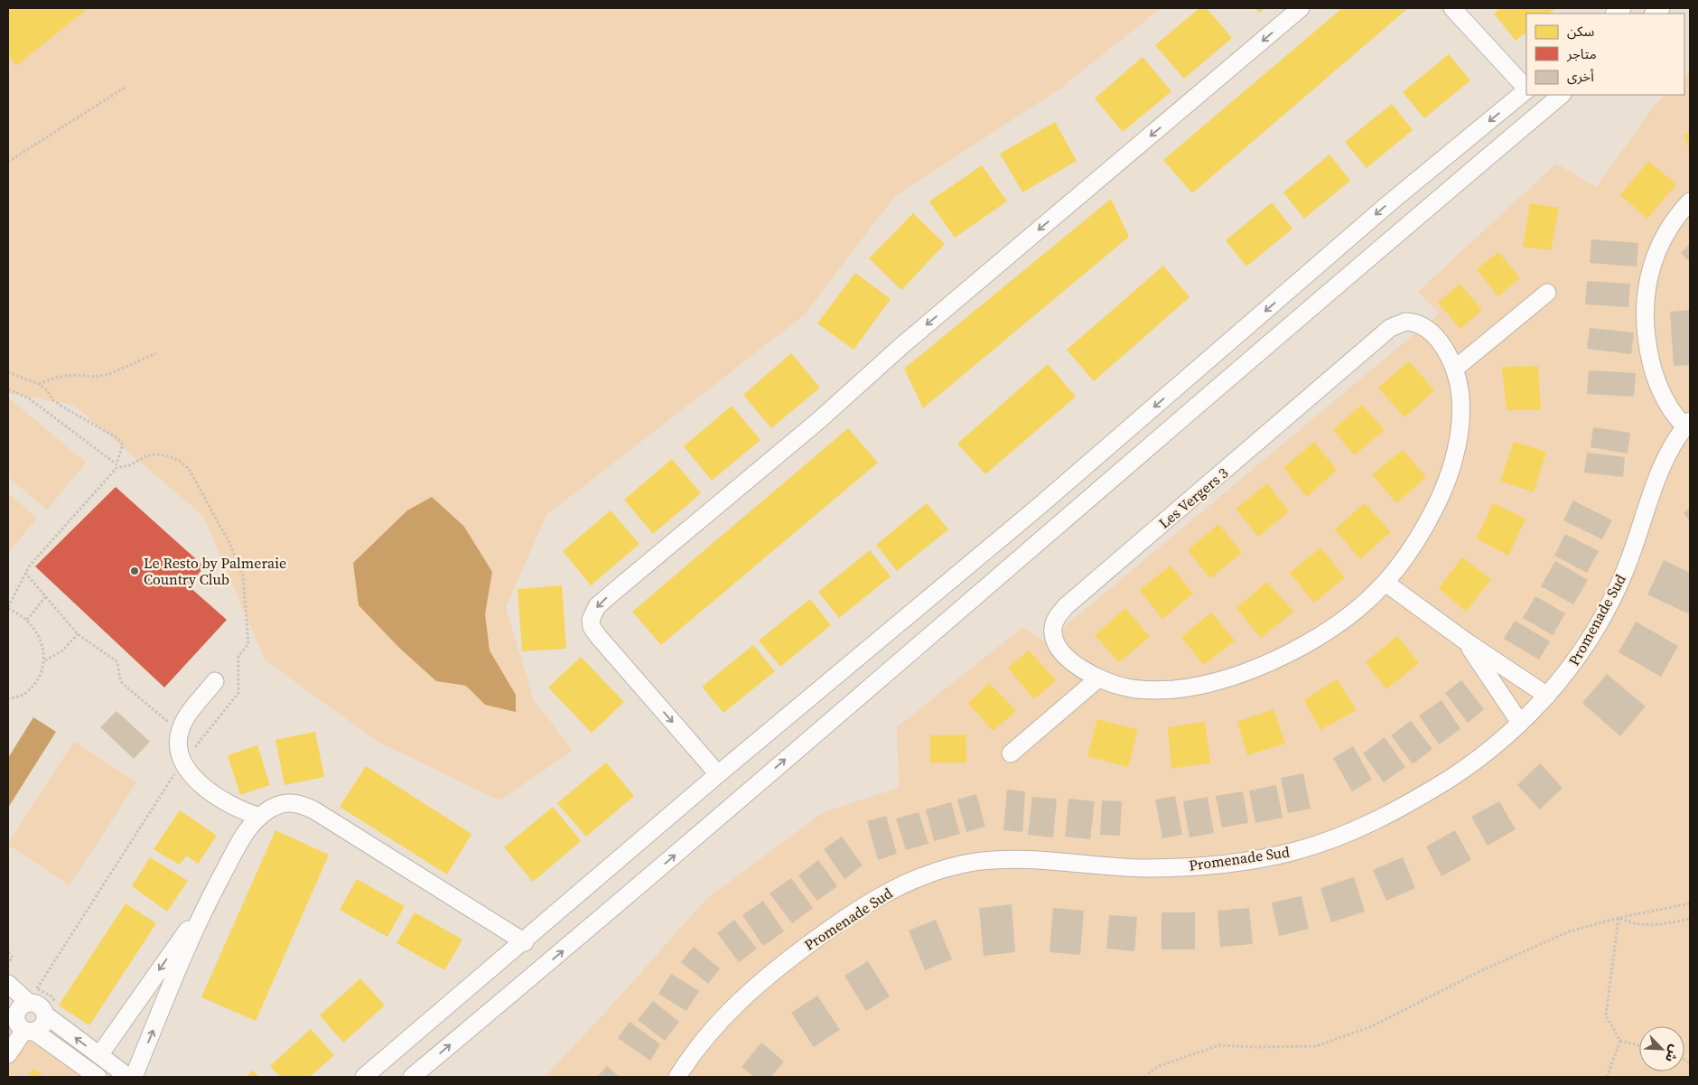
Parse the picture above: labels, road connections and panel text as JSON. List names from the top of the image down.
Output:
{
  "streets": {
    "street": ["Les Vergers 3", "Promenade Sud"]
  },
  "places": ["Le Resto by Palmeraie Country Club"],
  "legend": ["سكن", "متاجر", "أخرى"],
  "north": "bottom right"
}
